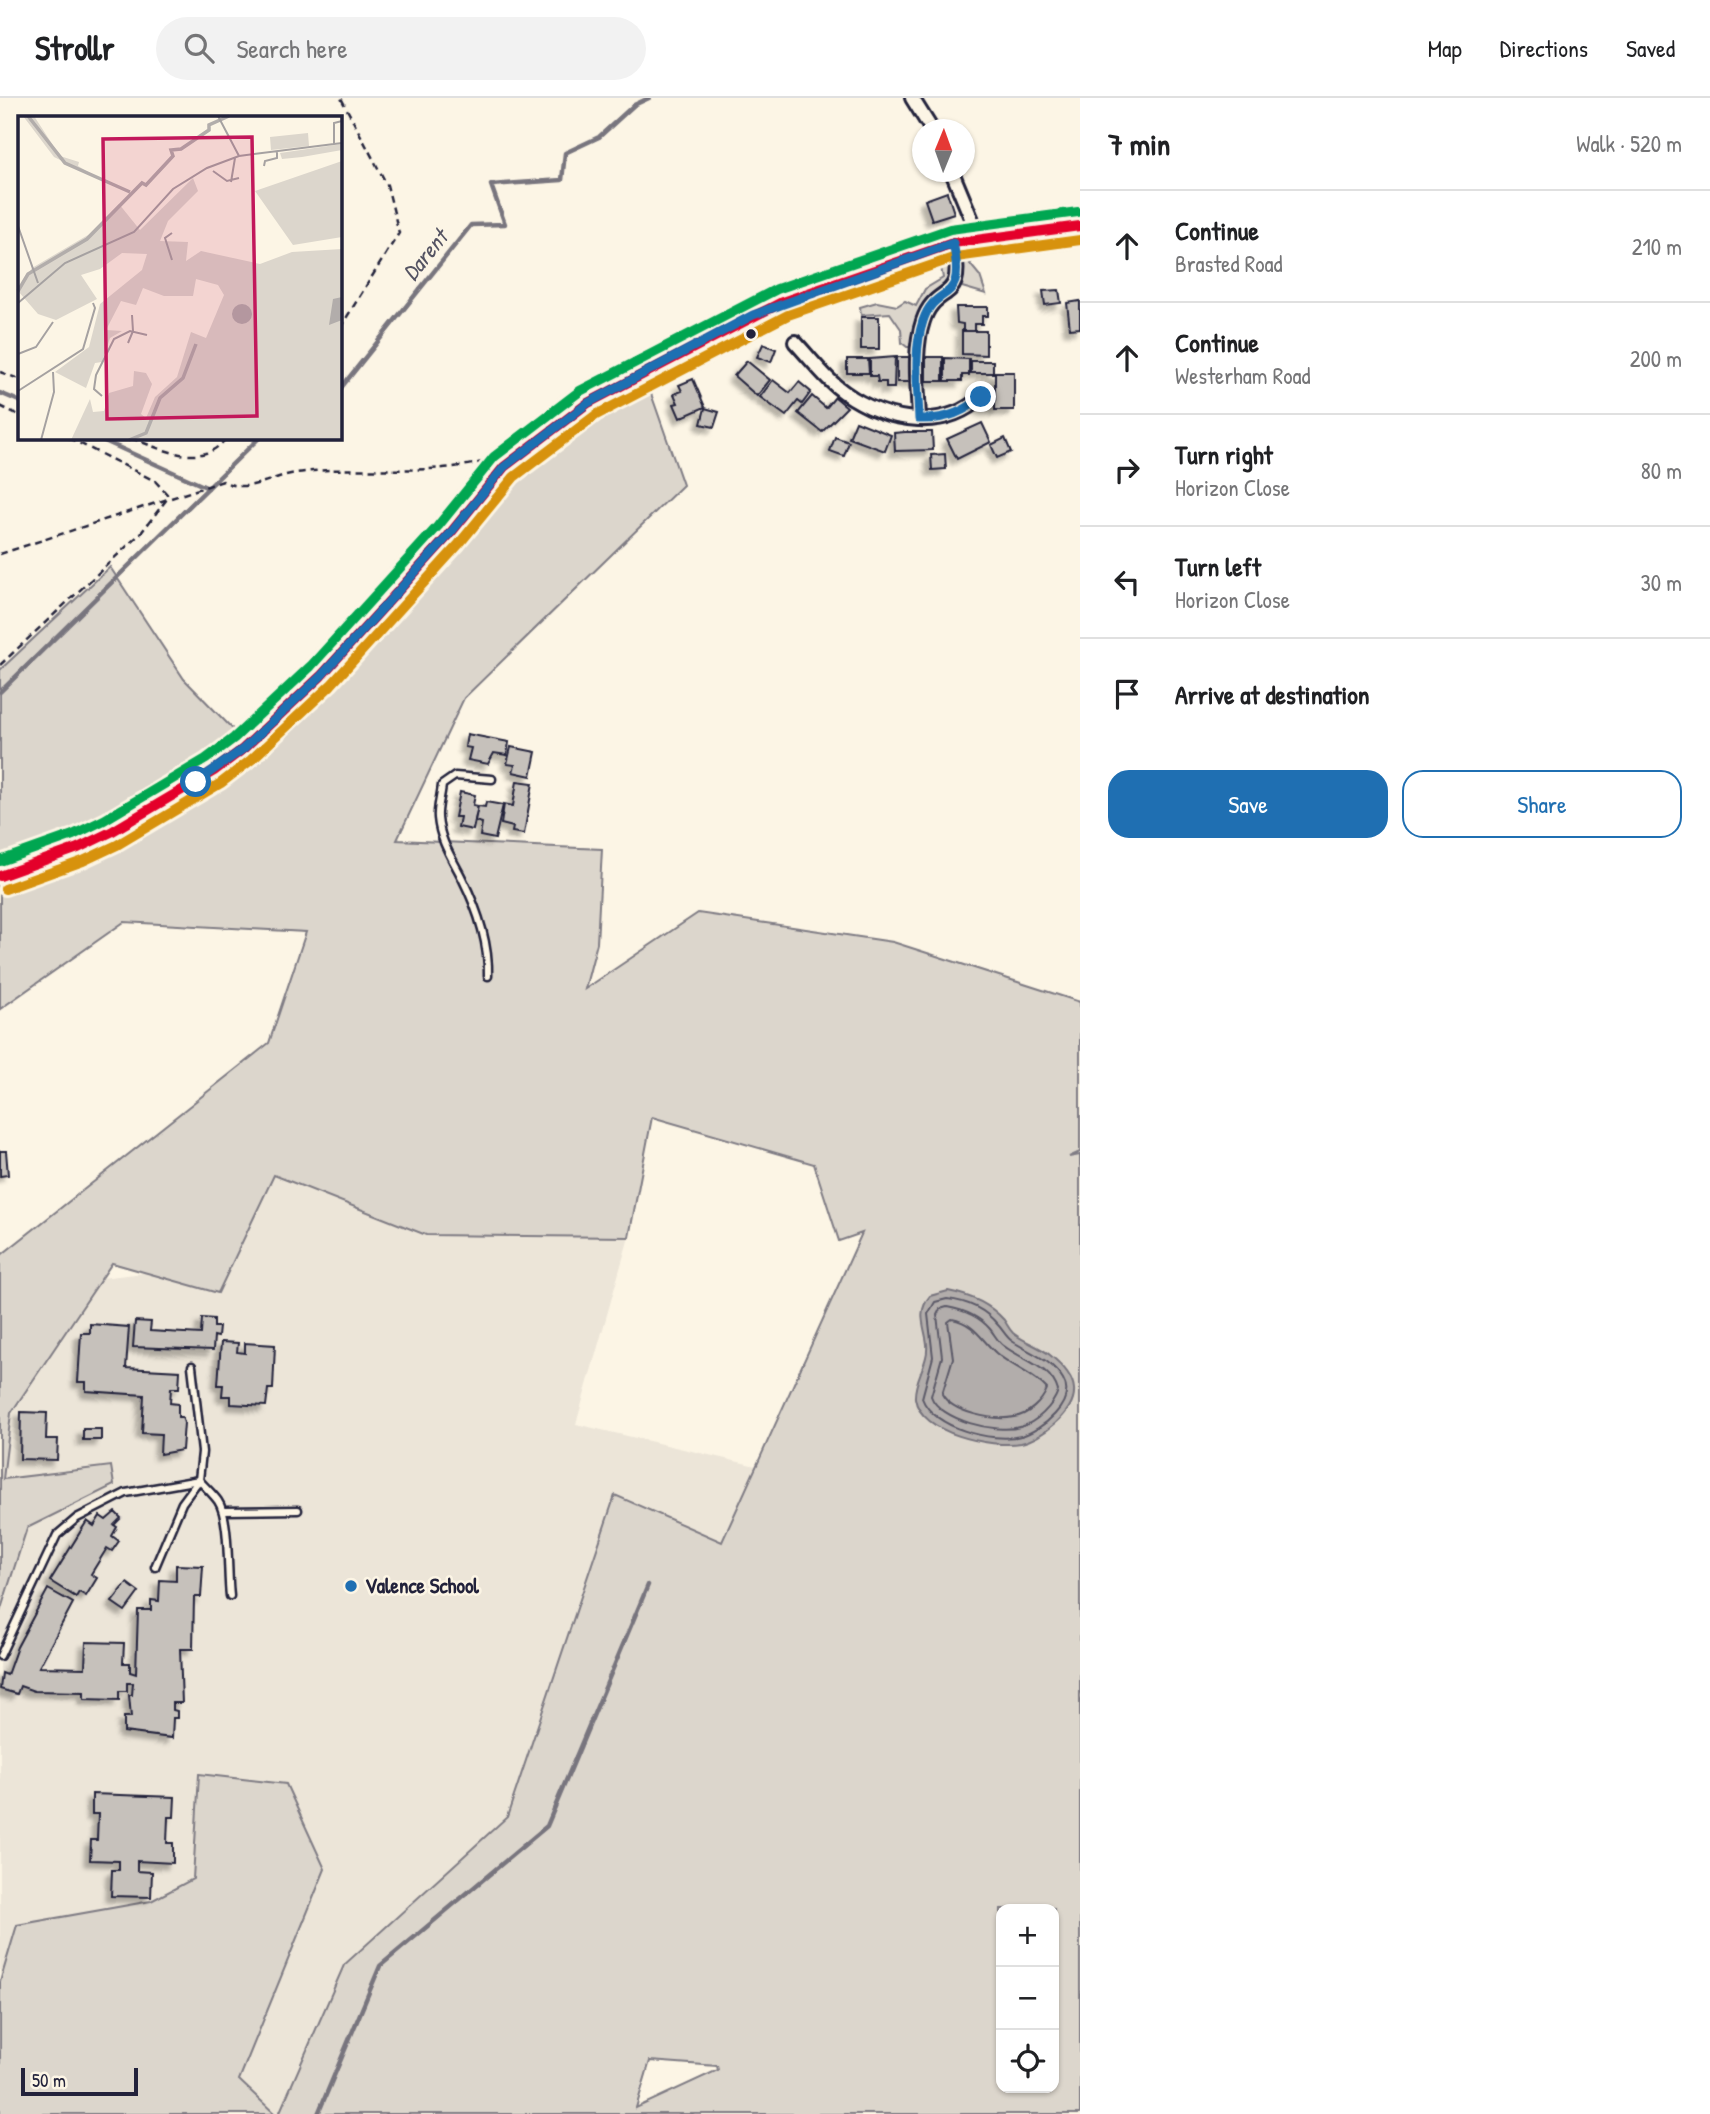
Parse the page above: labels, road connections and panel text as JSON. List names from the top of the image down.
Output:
{
  "water": ["Darent"],
  "places": ["Valence School"],
  "scale_bar": "50 m",
  "north": "top",
  "page": {
    "header": "Strollr",
    "search": "Search here",
    "nav": ["Map", "Directions", "Saved"],
    "heading": ["7 min", "Walk · 520 m"],
    "list": [
      ["Continue", "Brasted Road", "210 m"],
      ["Continue", "Westerham Road", "200 m"],
      ["Turn right", "Horizon Close", "80 m"],
      ["Turn left", "Horizon Close", "30 m"],
      "Arrive at destination"
    ],
    "buttons": ["Save", "Share"],
    "map_buttons": ["+", "−"],
    "scale": "50 m"
  }
}
